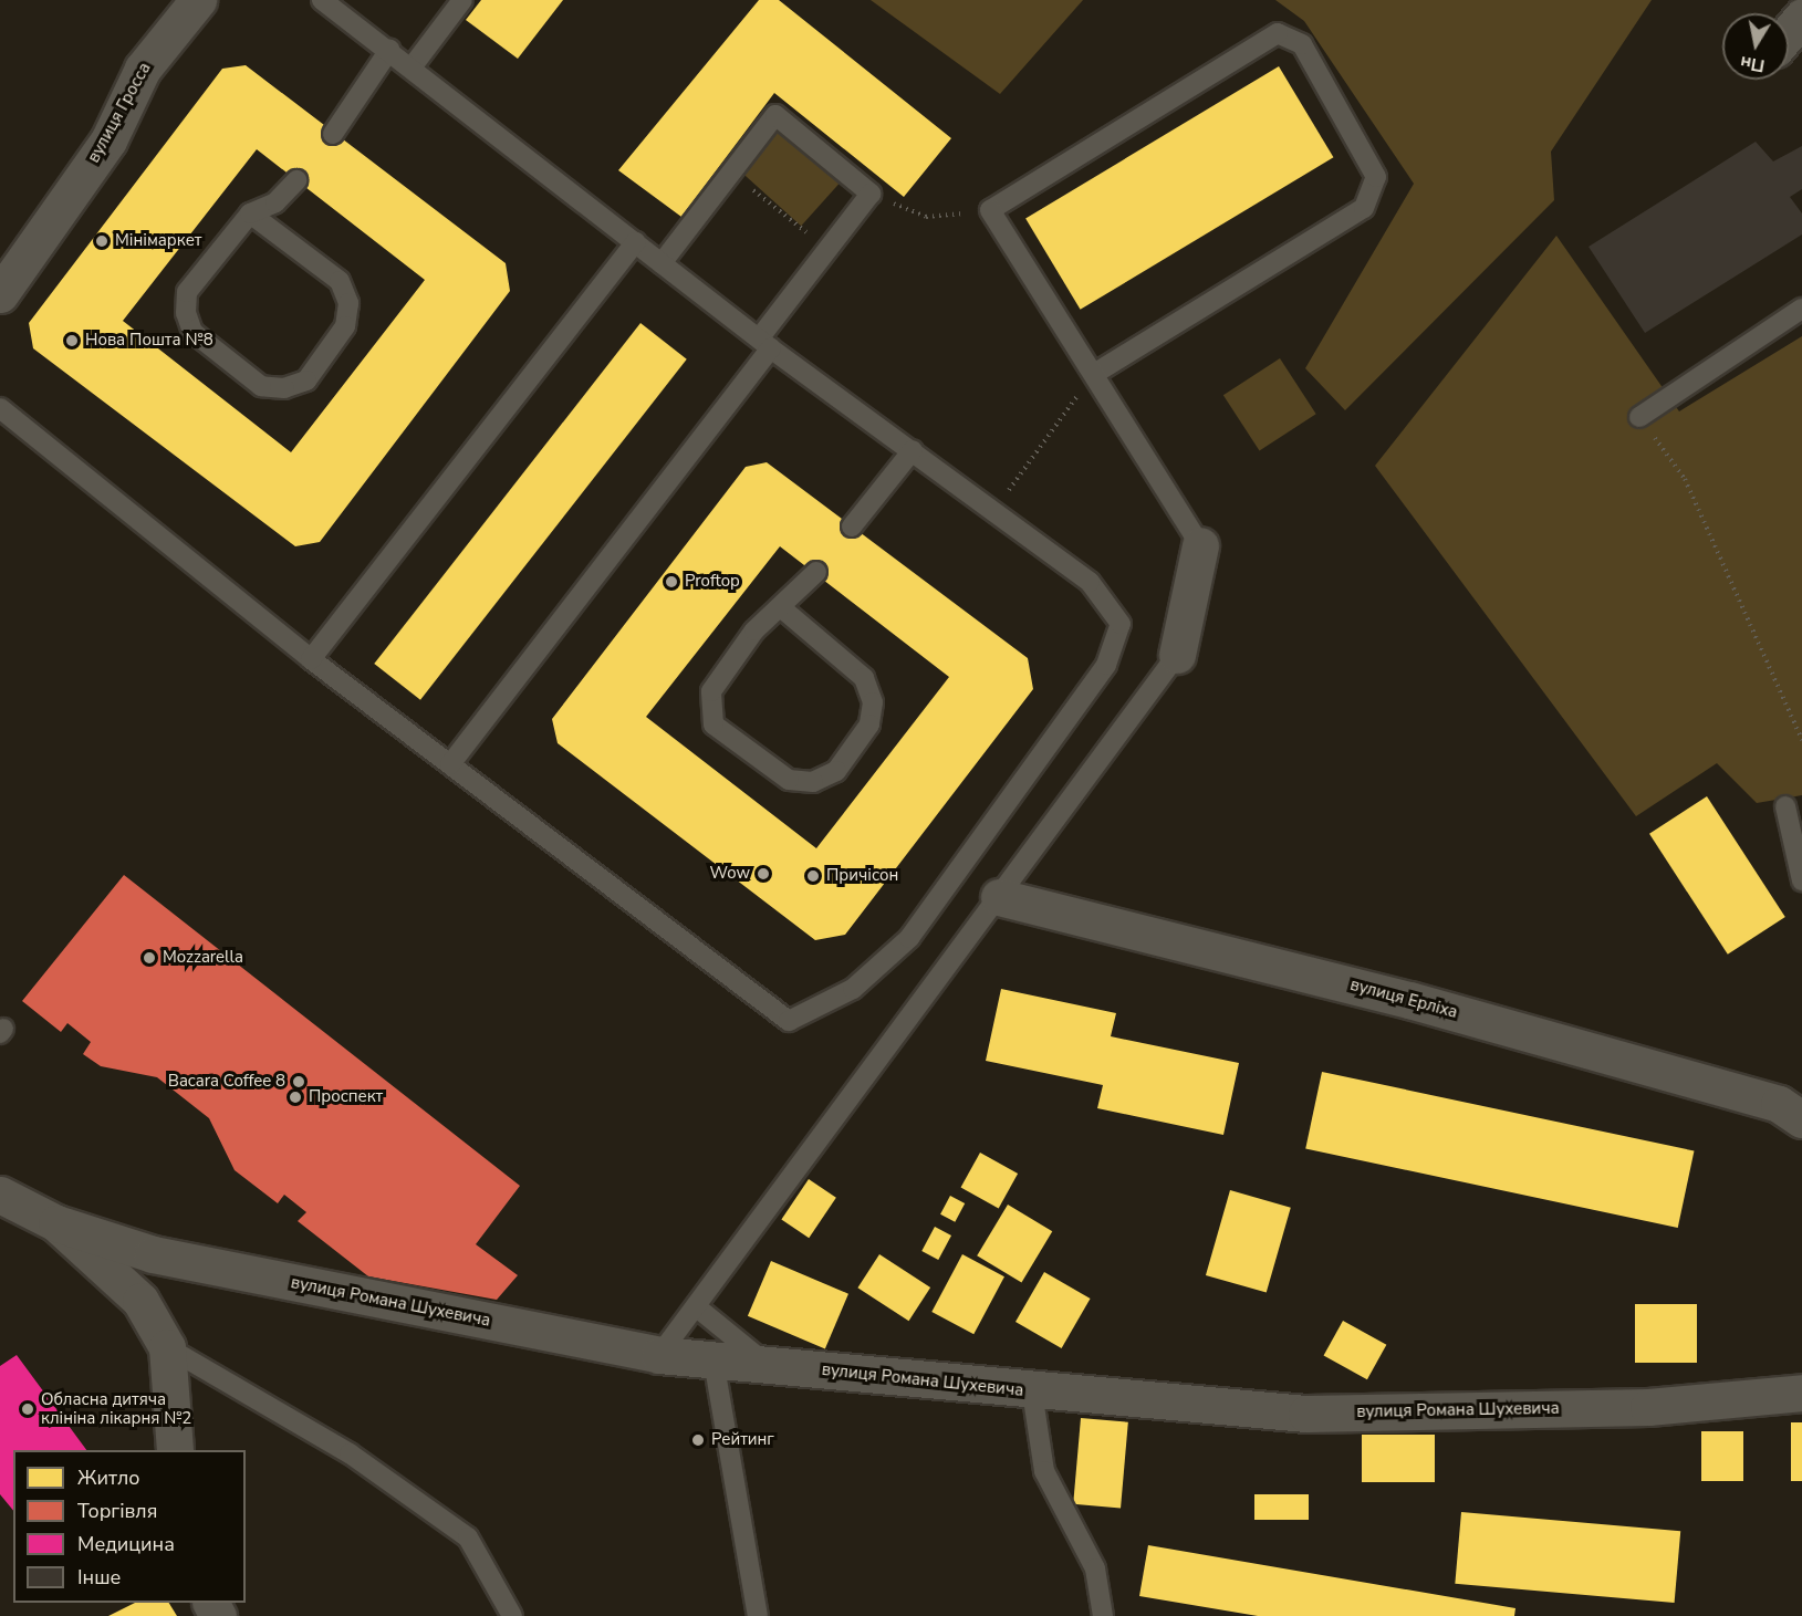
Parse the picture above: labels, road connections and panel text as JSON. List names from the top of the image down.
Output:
{
  "streets": {
    "street": ["вулиця Гросса", "вулиця Ерліха", "вулиця Романа Шухевича"]
  },
  "places": [
    "Мінімаркет",
    "Нова Пошта №8",
    "Proftop",
    "Wow",
    "Причісон",
    "Mozzarella",
    "Bacara Coffee 8",
    "Проспект",
    "Обласна дитяча клініна лікарня №2",
    "Рейтинг"
  ],
  "legend": [
    "Житло",
    "Торгівля",
    "Медицина",
    "Інше"
  ],
  "north": "bottom"
}
